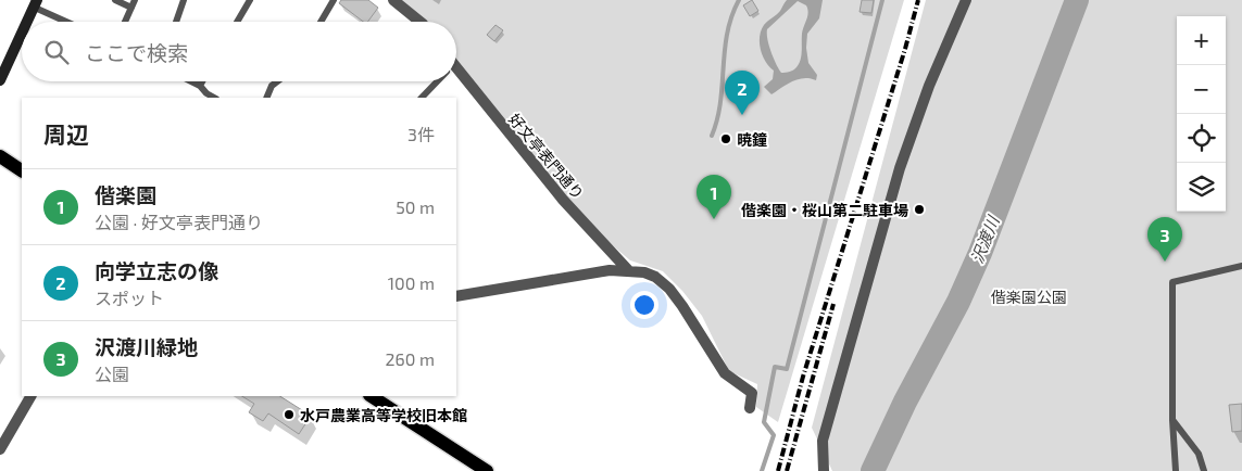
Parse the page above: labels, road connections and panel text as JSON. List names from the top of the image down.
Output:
{
  "streets": {
    "street": ["好文亭表門通り"]
  },
  "water": ["沢渡川"],
  "parks": ["偕楽園公園"],
  "places": ["暁鐘", "偕楽園・桜山第二駐車場", "水戸農業高等学校旧本館"],
  "page": {
    "map_buttons": ["+", "−"],
    "search": "ここで検索",
    "pins": ["2", "1", "3"],
    "heading": ["周辺", "3件"],
    "list": [
      {
        "mark": "1",
        "name": "偕楽園",
        "note": "公園 · 好文亭表門通り",
        "value": "50 m"
      },
      {
        "mark": "2",
        "name": "向学立志の像",
        "note": "スポット",
        "value": "100 m"
      },
      {
        "mark": "3",
        "name": "沢渡川緑地",
        "note": "公園",
        "value": "260 m"
      }
    ]
  }
}
